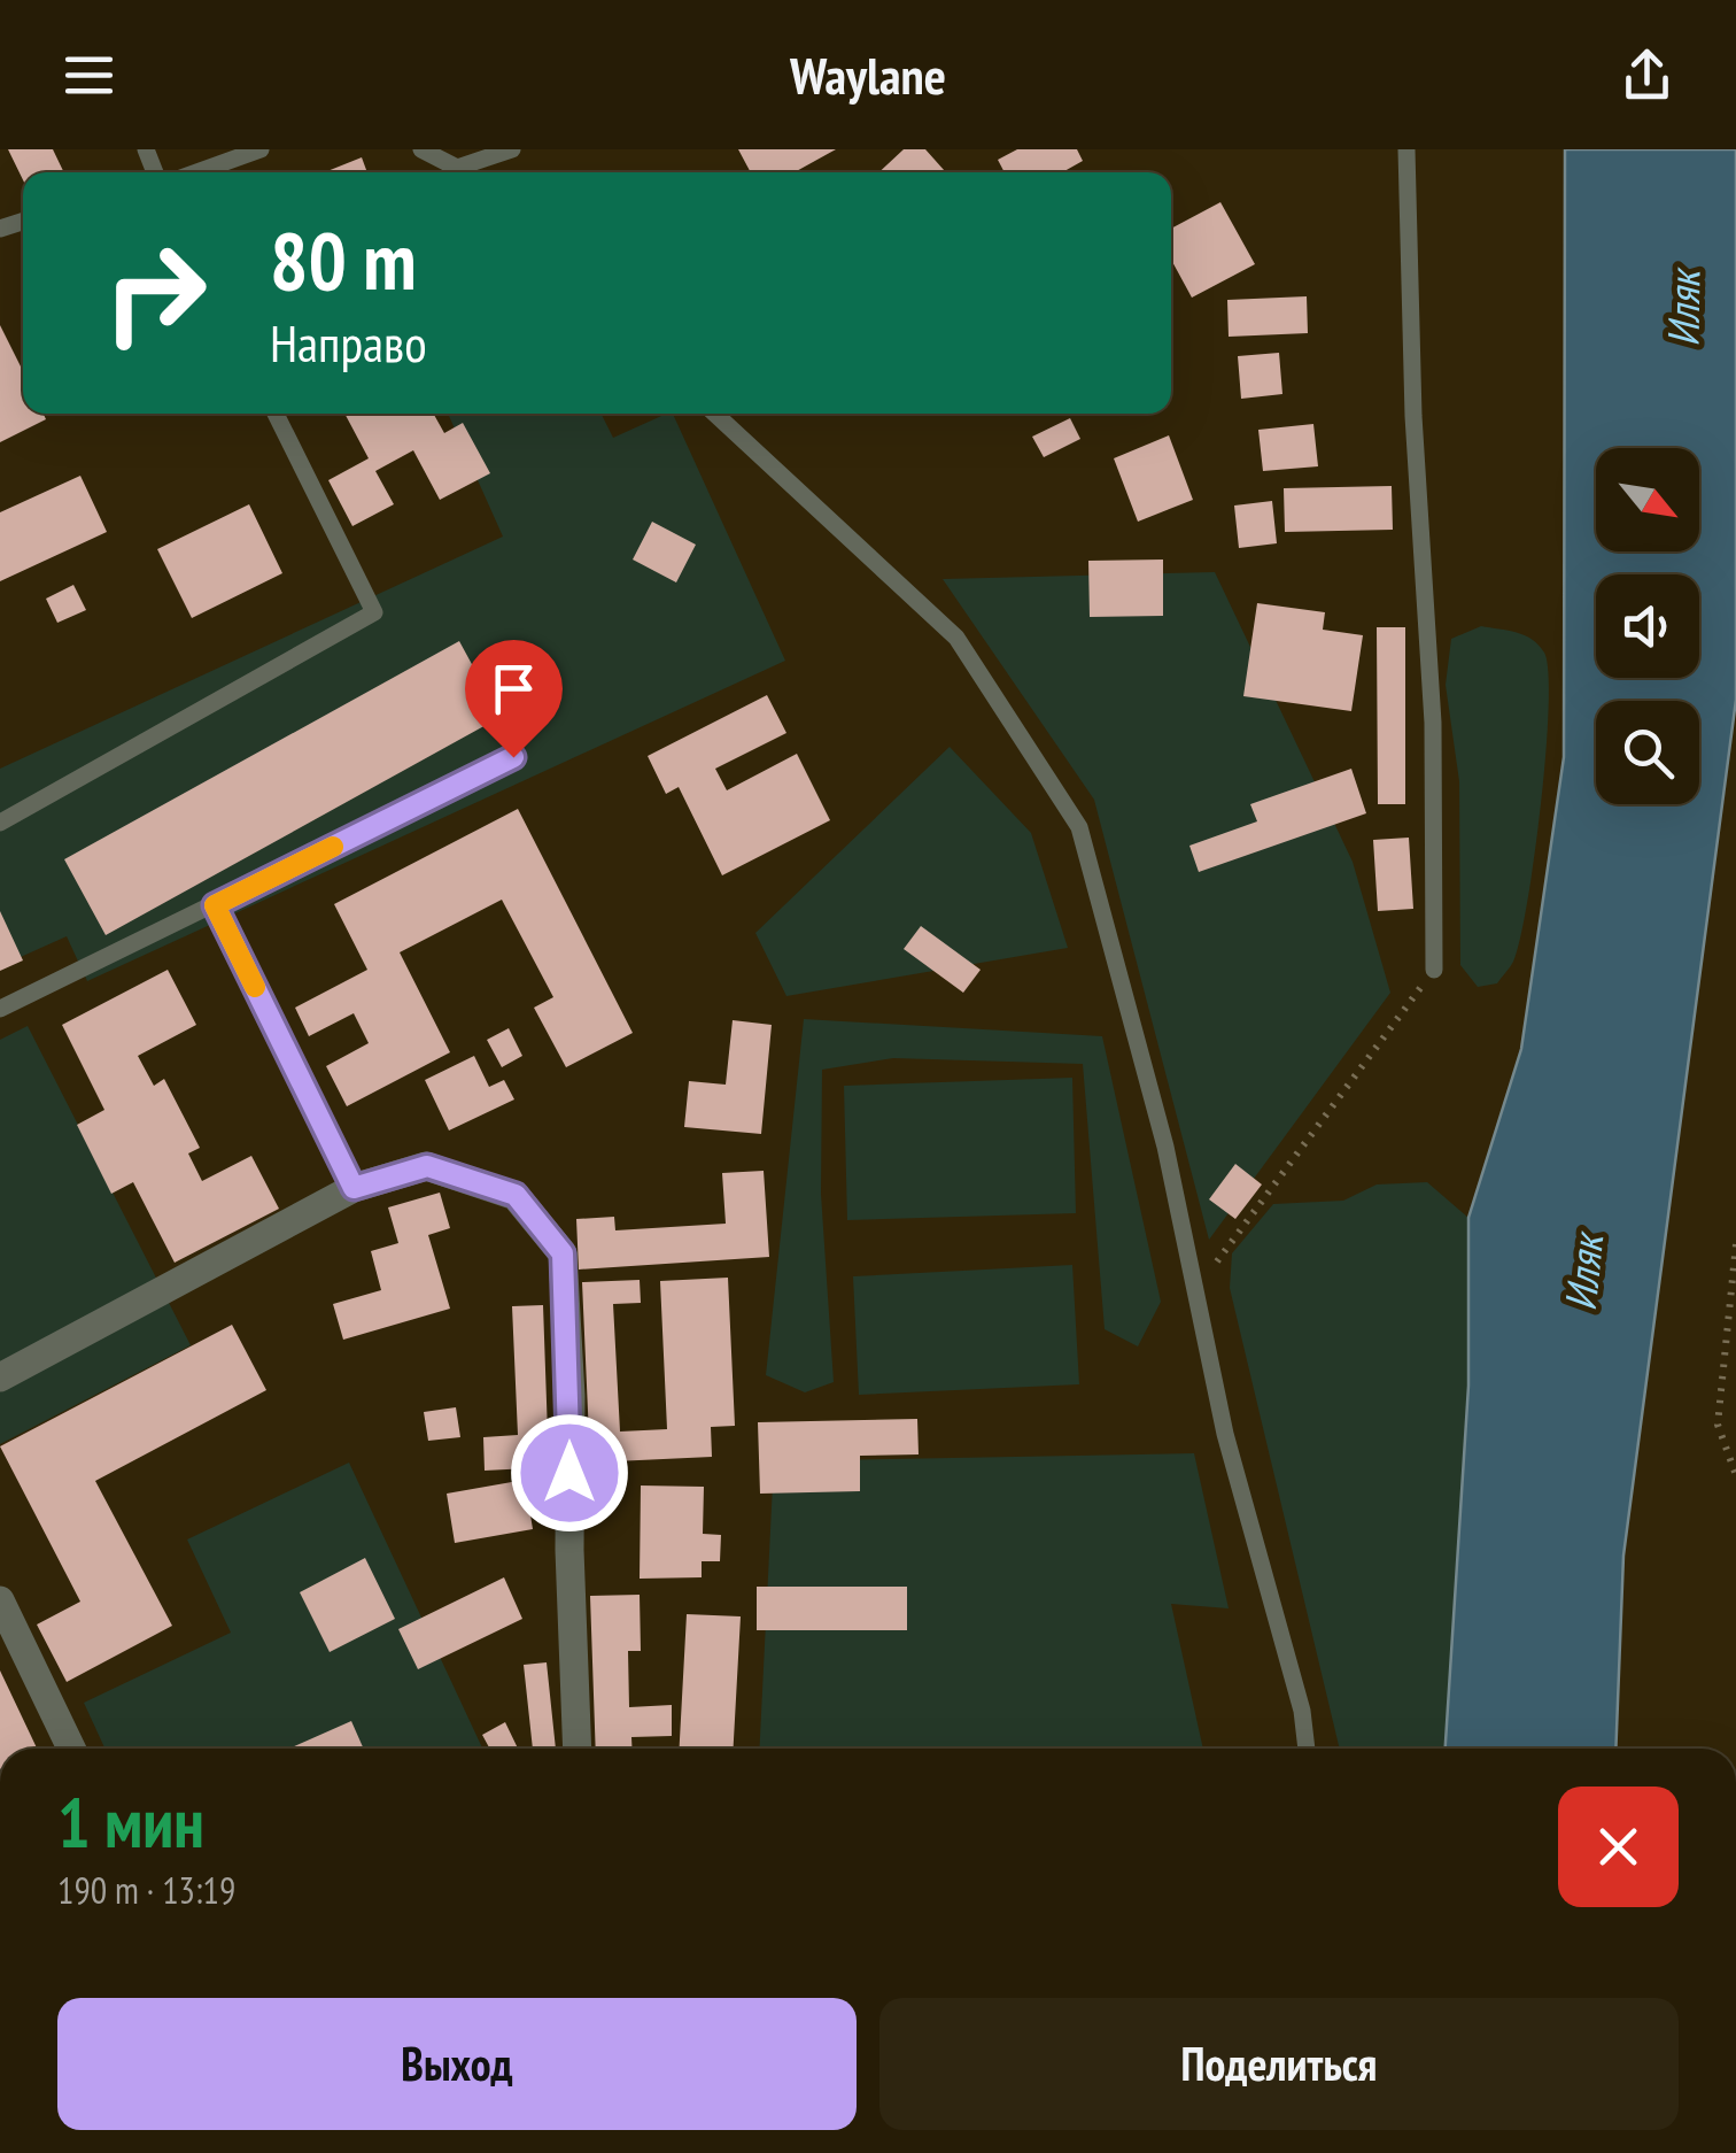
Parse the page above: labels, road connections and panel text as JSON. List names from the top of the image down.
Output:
{
  "water": ["Иляк"],
  "north": "bottom right",
  "page": {
    "header": "Waylane",
    "turn": ["80 m", "Направо"],
    "heading": ["1 мин", "190 m · 13:19"],
    "buttons": ["Выход", "Поделиться"]
  }
}
